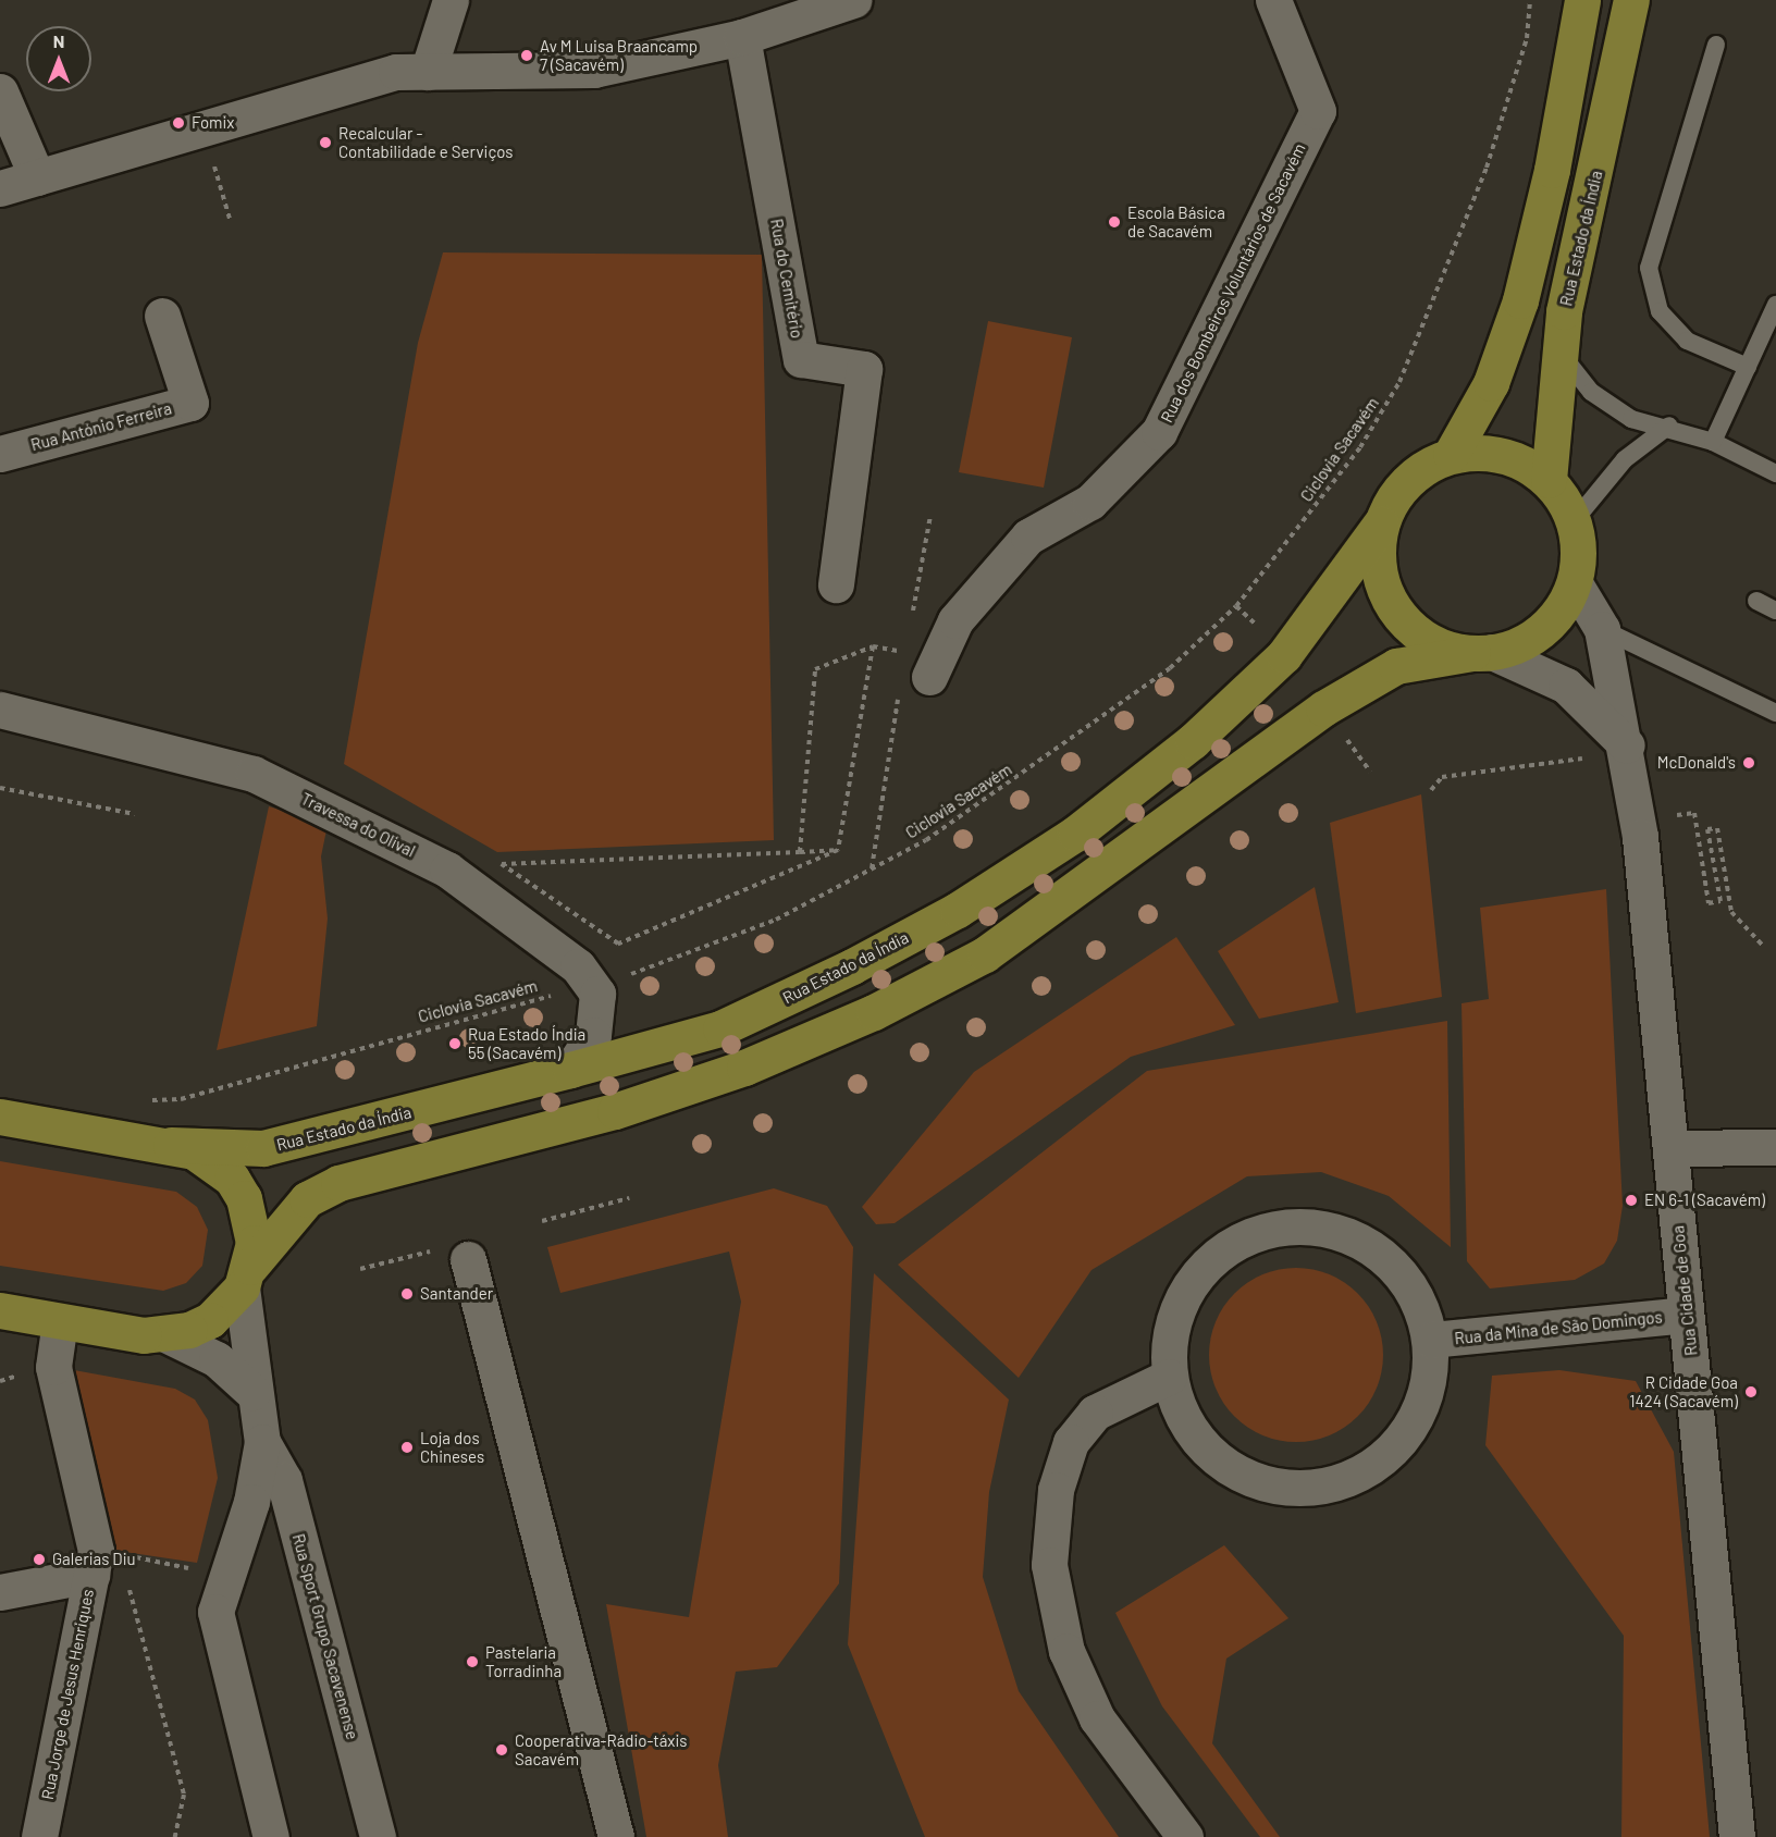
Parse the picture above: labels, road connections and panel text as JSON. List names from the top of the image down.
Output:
{
  "streets": {
    "main road": ["Rua Estado da Índia"],
    "street": [
      "Rua do Cemitério",
      "Rua dos Bombeiros Voluntários de Sacavém",
      "Rua António Ferreira",
      "Travessa do Olival",
      "Rua Cidade de Goa",
      "Rua da Mina de São Domingos",
      "Rua Sport Grupo Sacavenense",
      "Rua Jorge de Jesus Henriques"
    ],
    "path": ["Ciclovia Sacavém"]
  },
  "crossings": [
    ["Rua Estado da Índia", "Rua Cidade de Goa"],
    ["Rua Estado da Índia", "Rua Sport Grupo Sacavenense"],
    ["Ciclovia Sacavém", "Travessa do Olival"],
    ["Rua Cidade de Goa", "Rua da Mina de São Domingos"]
  ],
  "places": [
    "Av M Luisa Braancamp 7 (Sacavém)",
    "Fomix",
    "Recalcular - Contabilidade e Serviços",
    "Escola Básica de Sacavém",
    "McDonald's",
    "Rua Estado Índia 55 (Sacavém)",
    "EN 6-1 (Sacavém)",
    "Santander",
    "R Cidade Goa 1424 (Sacavém)",
    "Loja dos Chineses",
    "Galerias Diu",
    "Pastelaria Torradinha",
    "Cooperativa-Rádio-táxis Sacavém"
  ],
  "north": "top"
}
